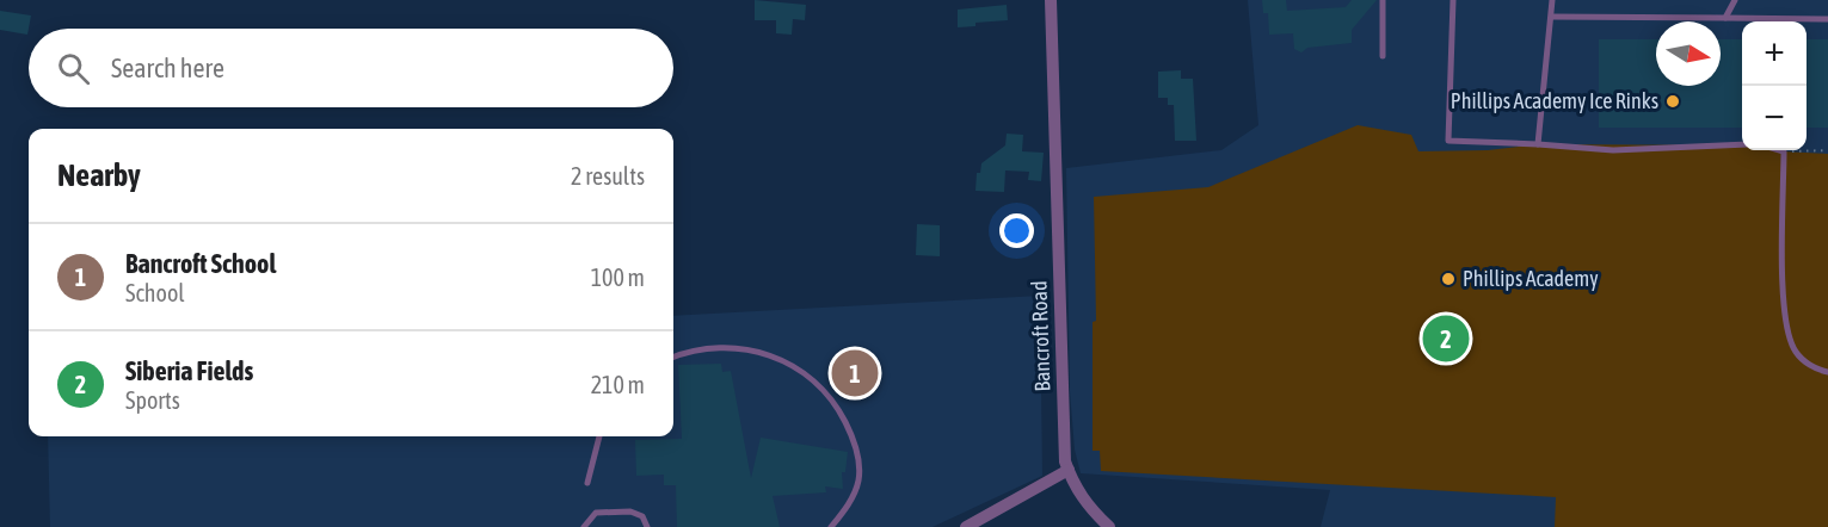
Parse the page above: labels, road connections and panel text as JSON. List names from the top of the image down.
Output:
{
  "streets": {
    "street": ["Bancroft Road"]
  },
  "places": ["Phillips Academy Ice Rinks", "Phillips Academy"],
  "north": "right",
  "page": {
    "map_buttons": ["+", "−"],
    "search": "Search here",
    "heading": ["Nearby", "2 results"],
    "list": [
      {
        "mark": "1",
        "name": "Bancroft School",
        "note": "School",
        "value": "100 m"
      },
      {
        "mark": "2",
        "name": "Siberia Fields",
        "note": "Sports",
        "value": "210 m"
      }
    ],
    "pins": ["2", "1"]
  }
}
